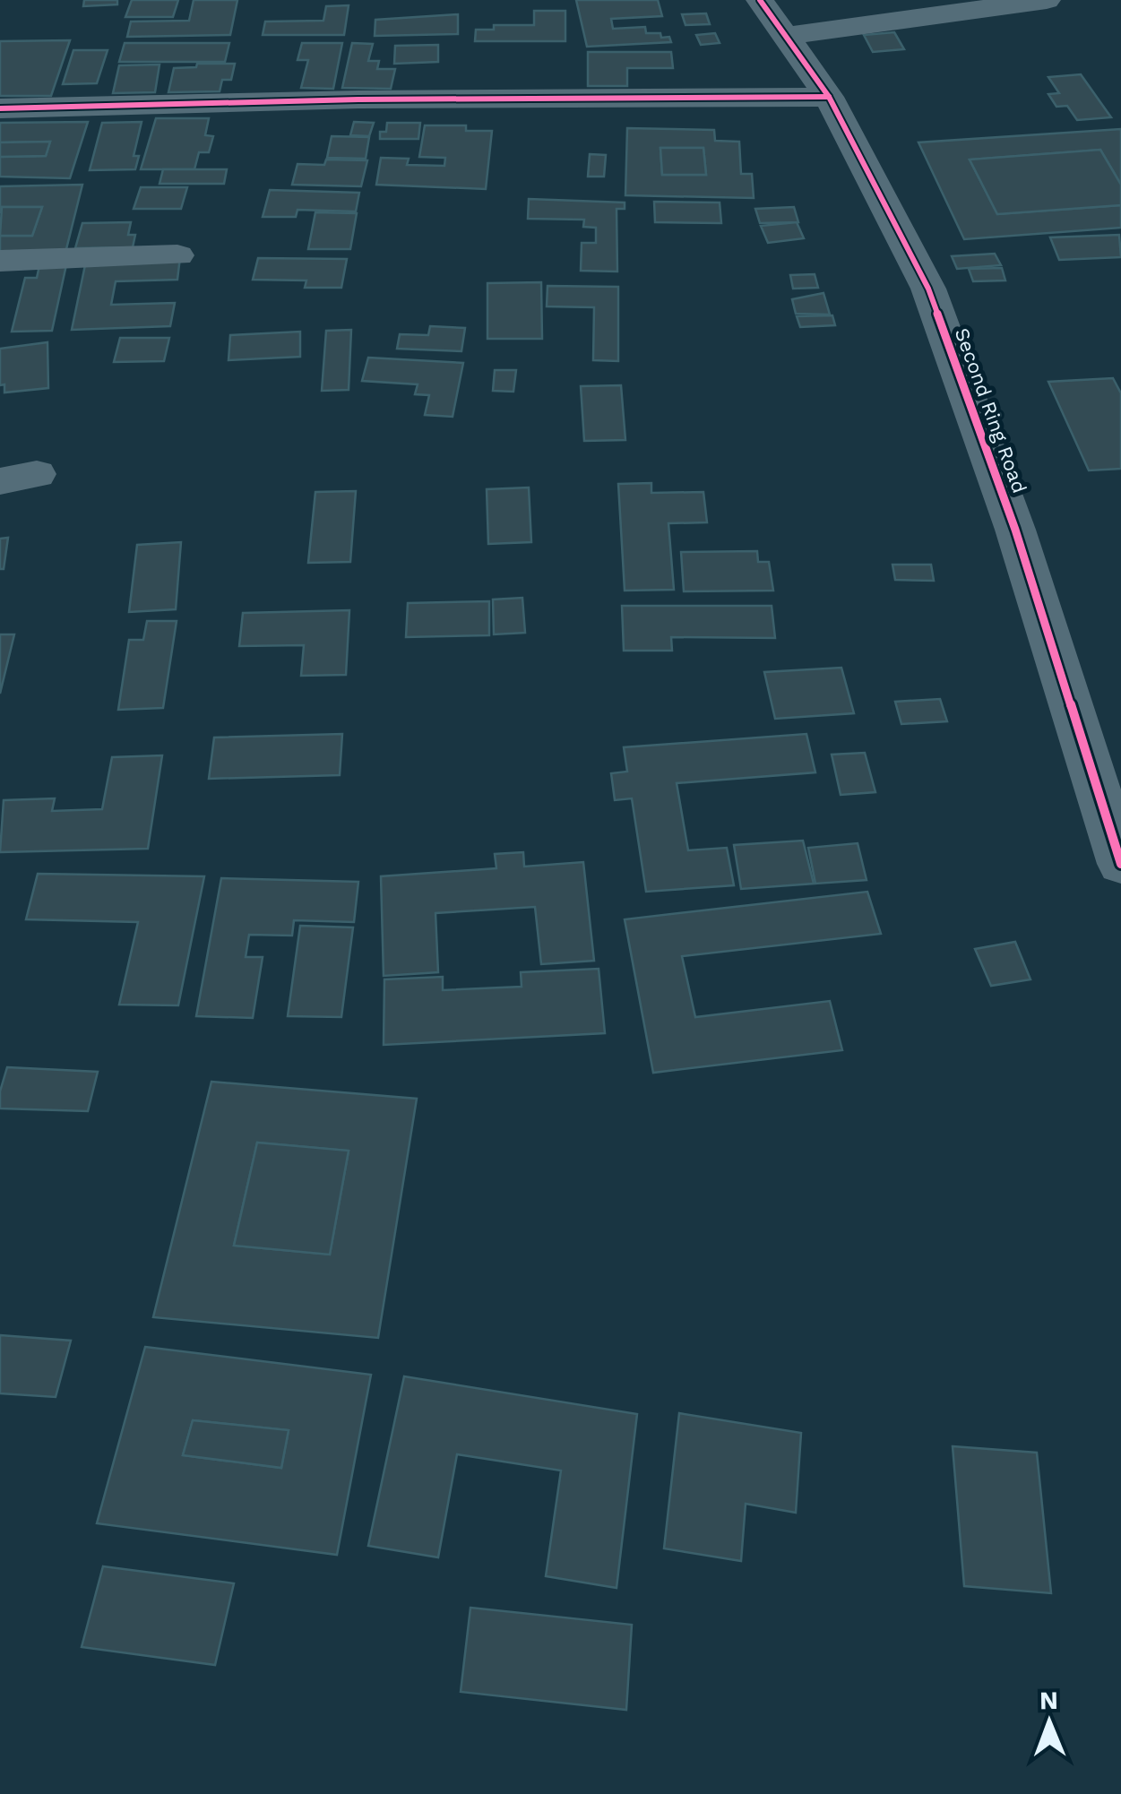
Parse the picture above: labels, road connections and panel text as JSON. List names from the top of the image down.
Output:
{
  "streets": {
    "street": ["Second Ring Road"]
  },
  "north": "top"
}
